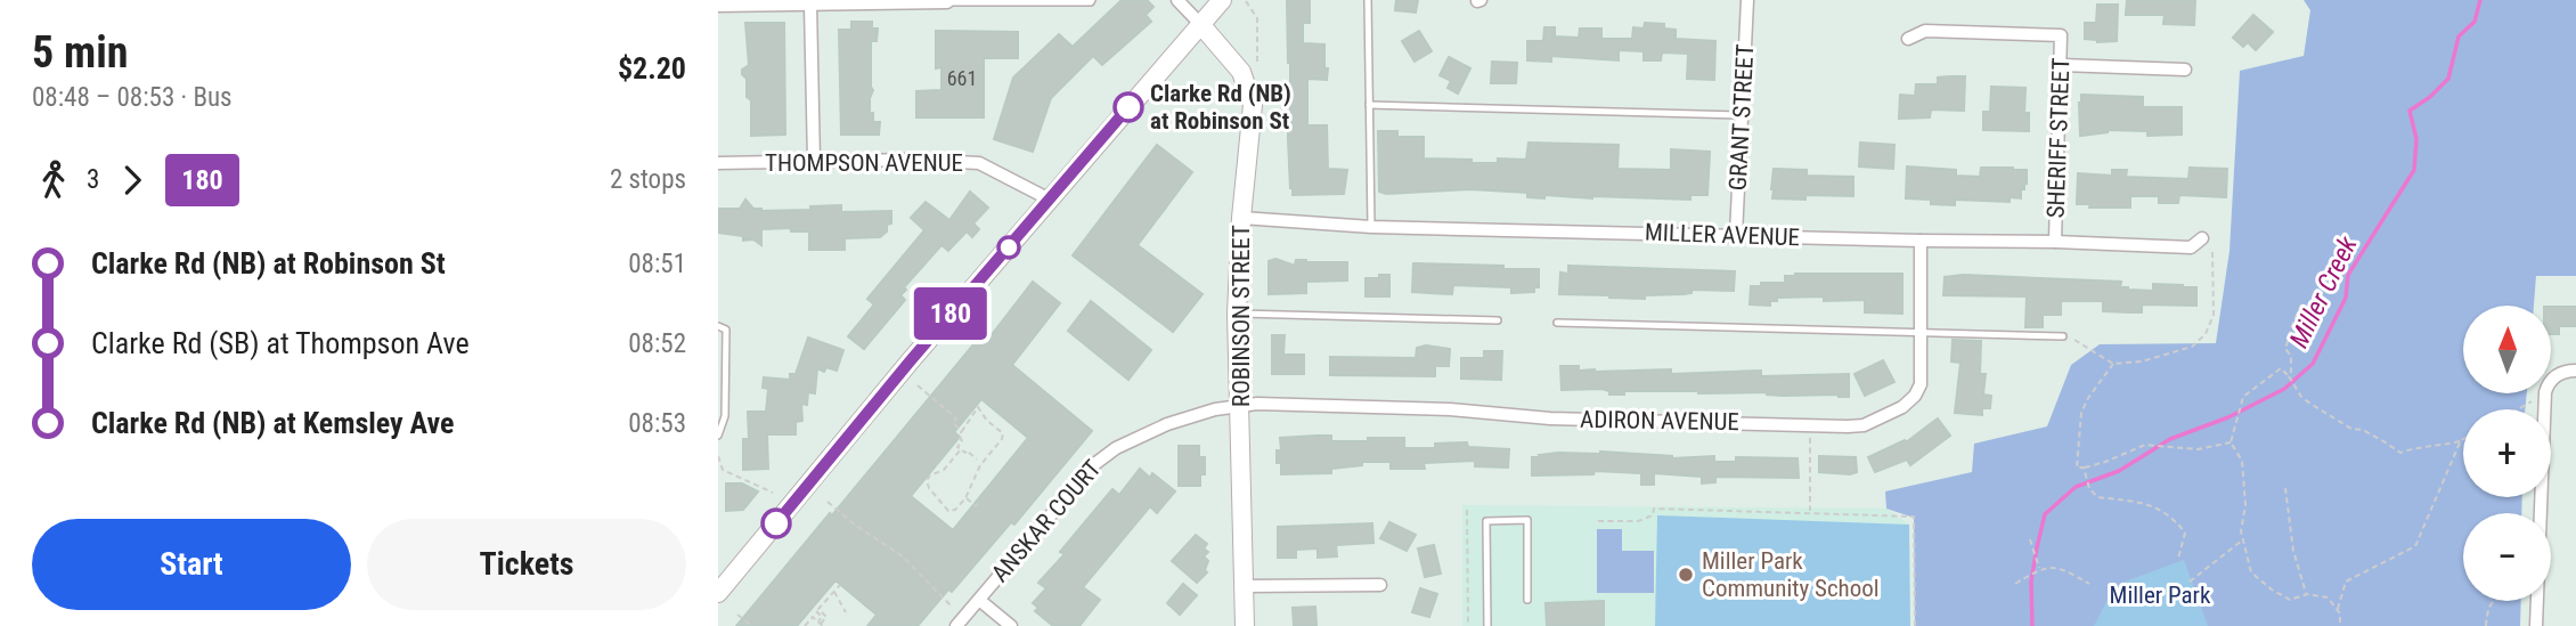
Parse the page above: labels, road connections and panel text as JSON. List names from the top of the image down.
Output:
{
  "streets": {
    "main road": ["ROBINSON STREET"],
    "street": [
      "GRANT STREET",
      "SHERIFF STREET",
      "THOMPSON AVENUE",
      "MILLER AVENUE",
      "ADIRON AVENUE",
      "ANSKAR COURT"
    ]
  },
  "crossings": [
    ["GRANT STREET", "MILLER AVENUE"],
    ["SHERIFF STREET", "MILLER AVENUE"],
    ["MILLER AVENUE", "ROBINSON STREET"],
    ["MILLER AVENUE", "ADIRON AVENUE"],
    ["ROBINSON STREET", "ADIRON AVENUE"],
    ["ROBINSON STREET", "ANSKAR COURT"],
    ["ADIRON AVENUE", "ANSKAR COURT"]
  ],
  "water": ["Miller Creek"],
  "parks": ["Miller Park"],
  "places": ["Clarke Rd (NB) at Robinson St", "Miller Park Community School"],
  "lines": ["bus line 180"],
  "house_numbers": ["661"],
  "north": "top",
  "page": {
    "heading": ["5 min", "08:48 – 08:53 · Bus", "$2.20"],
    "on_map": "180",
    "legs": ["3", "180", "2 stops"],
    "list": [
      {
        "name": "Clarke Rd (NB) at Robinson St",
        "value": "08:51"
      },
      {
        "name": "Clarke Rd (SB) at Thompson Ave",
        "value": "08:52"
      },
      {
        "name": "Clarke Rd (NB) at Kemsley Ave",
        "value": "08:53"
      }
    ],
    "map_buttons": ["+", "−"],
    "buttons": ["Start", "Tickets"]
  }
}
